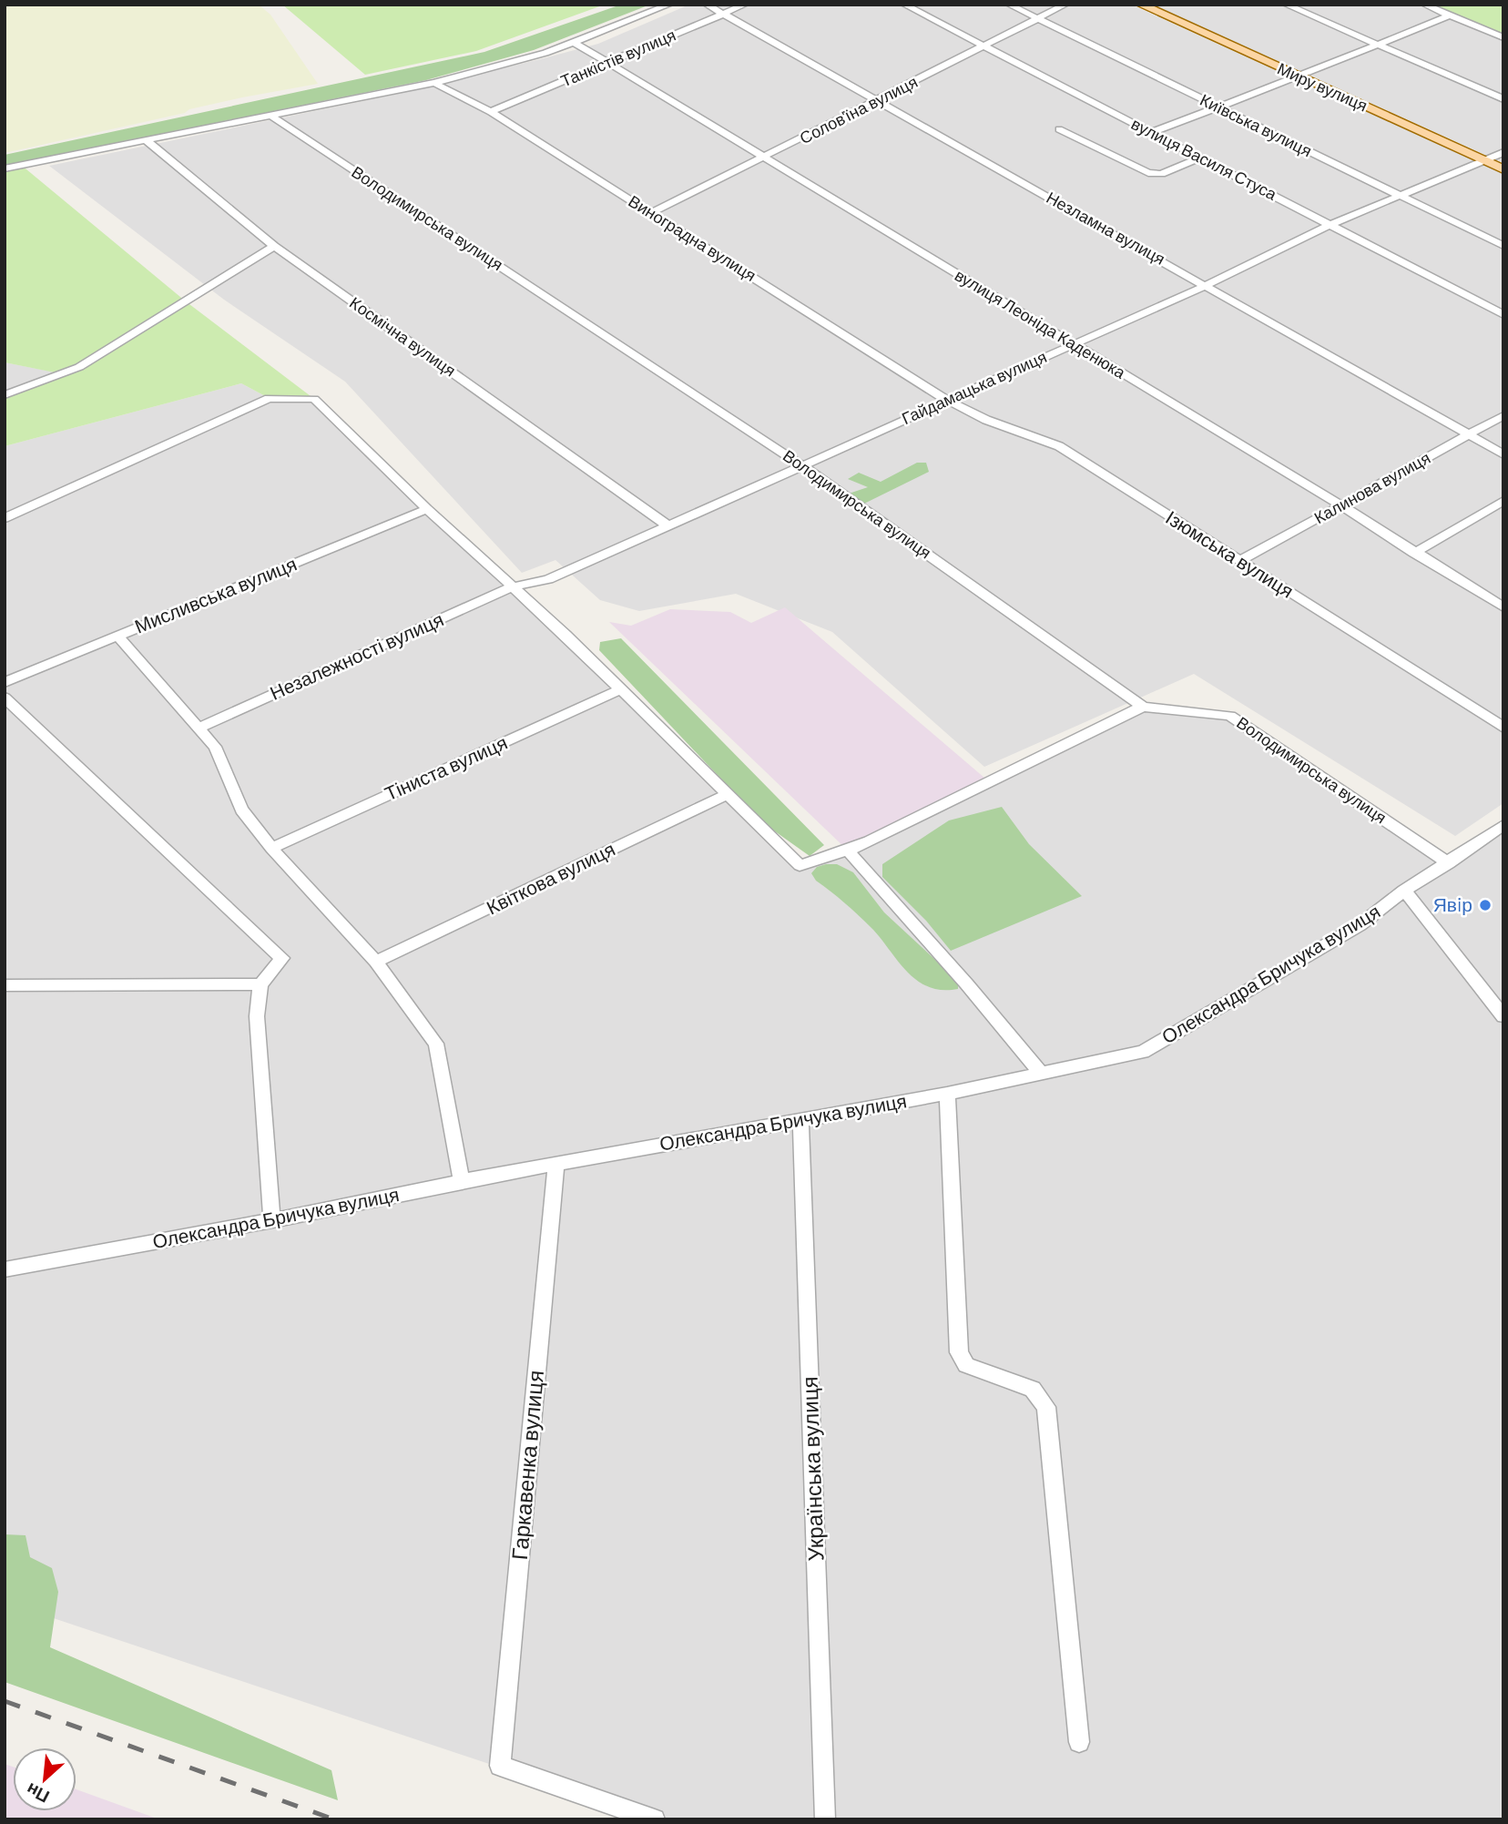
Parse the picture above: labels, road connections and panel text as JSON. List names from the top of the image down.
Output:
{
  "streets": {
    "main road": ["Миру вулиця"],
    "street": [
      "Танкістів вулиця",
      "Солов'їна вулиця",
      "Київська вулиця",
      "вулиця Василя Стуса",
      "Володимирська вулиця",
      "Незламна вулиця",
      "Виноградна вулиця",
      "вулиця Леоніда Каденюка",
      "Космічна вулиця",
      "Гайдамацька вулиця",
      "Калинова вулиця",
      "Ізюмська вулиця",
      "Мисливська вулиця",
      "Незалежності вулиця",
      "Тіниста вулиця",
      "Квіткова вулиця",
      "Олександра Бричука вулиця",
      "Гаркавенка вулиця",
      "Українська вулиця"
    ]
  },
  "crossings": [
    ["Танкістів вулиця", "Незламна вулиця"],
    ["Танкістів вулиця", "Виноградна вулиця"],
    ["Танкістів вулиця", "вулиця Леоніда Каденюка"],
    ["Миру вулиця", "Гайдамацька вулиця"],
    ["Солов'їна вулиця", "Київська вулиця"],
    ["Солов'їна вулиця", "вулиця Василя Стуса"],
    ["Солов'їна вулиця", "Незламна вулиця"],
    ["Солов'їна вулиця", "Виноградна вулиця"],
    ["Солов'їна вулиця", "вулиця Леоніда Каденюка"],
    ["Київська вулиця", "Гайдамацька вулиця"],
    ["вулиця Василя Стуса", "Гайдамацька вулиця"],
    ["Володимирська вулиця", "Гайдамацька вулиця"],
    ["Володимирська вулиця", "Олександра Бричука вулиця"],
    ["Незламна вулиця", "Гайдамацька вулиця"],
    ["Незламна вулиця", "Калинова вулиця"],
    ["Виноградна вулиця", "Гайдамацька вулиця"],
    ["Виноградна вулиця", "Ізюмська вулиця"],
    ["вулиця Леоніда Каденюка", "Гайдамацька вулиця"],
    ["вулиця Леоніда Каденюка", "Калинова вулиця"],
    ["Космічна вулиця", "Гайдамацька вулиця"],
    ["Гайдамацька вулиця", "Ізюмська вулиця"],
    ["Гайдамацька вулиця", "Незалежності вулиця"],
    ["Калинова вулиця", "Ізюмська вулиця"],
    ["Олександра Бричука вулиця", "Гаркавенка вулиця"],
    ["Олександра Бричука вулиця", "Українська вулиця"]
  ],
  "places": ["Явiр"],
  "north": "bottom left"
}
